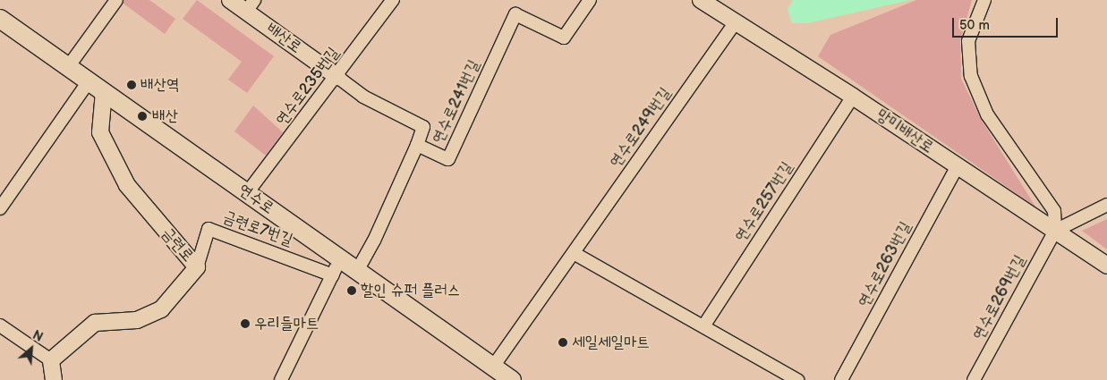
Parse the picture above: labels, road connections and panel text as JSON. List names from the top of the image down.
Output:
{
  "streets": {
    "main road": ["연수로"],
    "street": [
      "배산로",
      "연수로235번길",
      "연수로241번길",
      "연수로249번길",
      "망미배산로",
      "연수로257번길",
      "금련로7번길",
      "금련로",
      "연수로263번길",
      "연수로269번길"
    ]
  },
  "crossings": [
    ["배산로", "연수로235번길"],
    ["연수로235번길", "연수로"],
    ["연수로241번길", "연수로"],
    ["연수로249번길", "망미배산로"],
    ["연수로249번길", "연수로"],
    ["망미배산로", "연수로257번길"],
    ["망미배산로", "연수로263번길"],
    ["망미배산로", "연수로269번길"],
    ["연수로", "금련로"],
    ["금련로7번길", "금련로"]
  ],
  "places": [
    "배산역",
    "배산",
    "할인 슈퍼 플러스",
    "우리들마트",
    "세일세일마트"
  ],
  "scale_bar": "50 m",
  "north": "top right"
}
